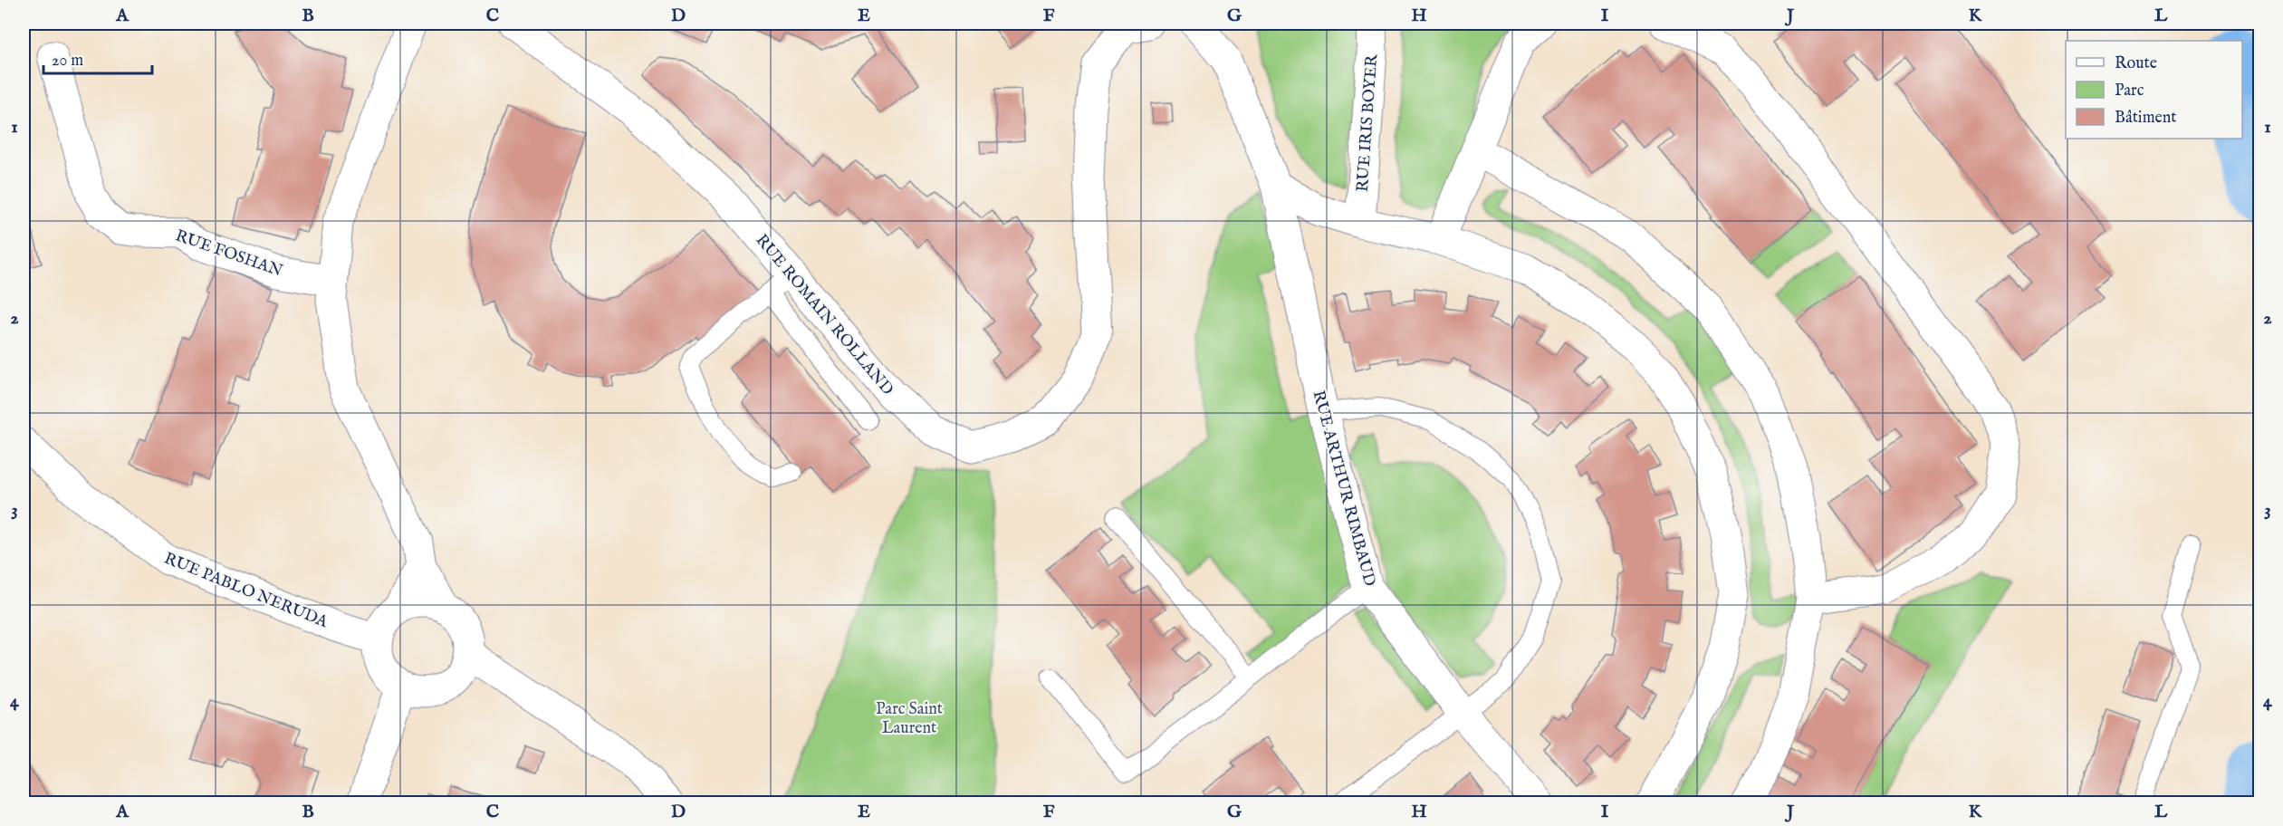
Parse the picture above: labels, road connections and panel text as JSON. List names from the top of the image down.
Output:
{
  "streets": {
    "street": [
      "RUE IRIS BOYER",
      "RUE FOSHAN",
      "RUE ROMAIN ROLLAND",
      "RUE ARTHUR RIMBAUD",
      "RUE PABLO NERUDA"
    ]
  },
  "parks": ["Parc Saint Laurent"],
  "legend": ["Route", "Parc", "Bâtiment"],
  "scale_bar": "20 m",
  "grid": {
    "columns": [
      "A",
      "B",
      "C",
      "D",
      "E",
      "F",
      "G",
      "H",
      "I",
      "J",
      "K",
      "L"
    ],
    "rows": [
      "1",
      "2",
      "3",
      "4"
    ]
  }
}
